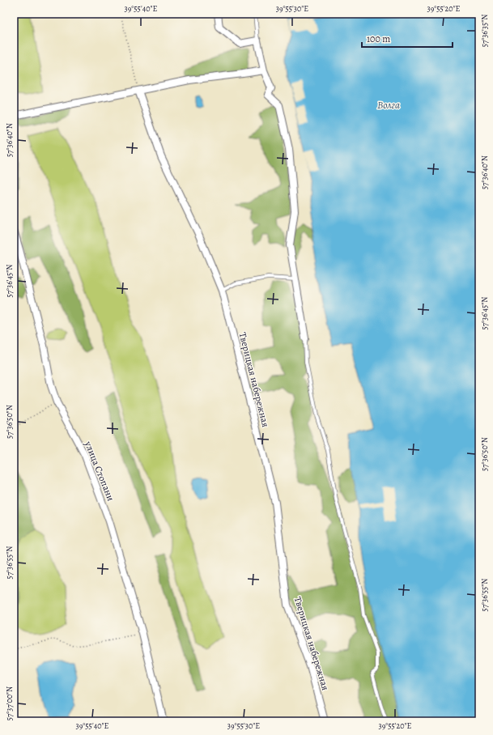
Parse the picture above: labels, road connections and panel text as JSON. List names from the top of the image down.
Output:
{
  "streets": {
    "street": ["Тверицкая набережная", "улица Стопани"]
  },
  "water": ["Волга"],
  "scale_bar": "100 m",
  "coordinates": [
    "39°55'40\"E",
    "39°55'30\"E",
    "39°55'20\"E",
    "57°36'35\"N",
    "57°36'40\"N",
    "57°36'45\"N",
    "57°36'50\"N",
    "57°36'55\"N",
    "57°37'00\"N"
  ]
}
